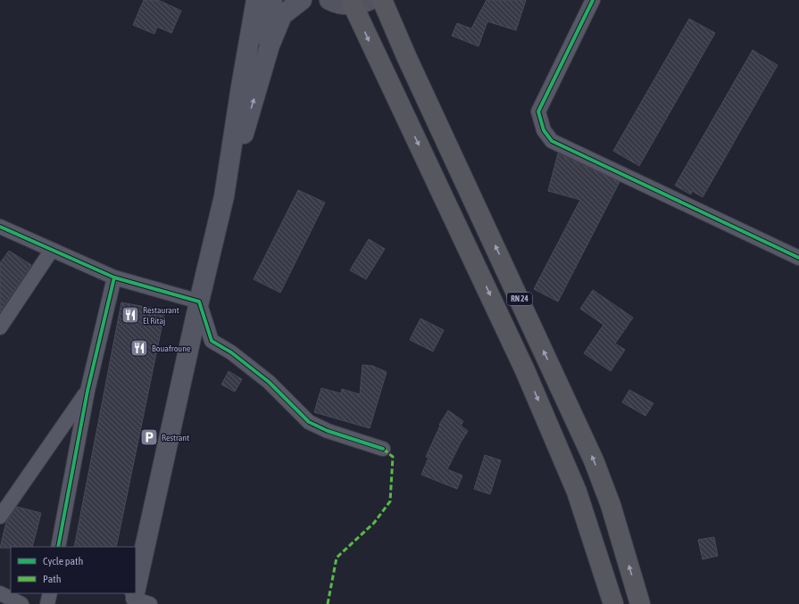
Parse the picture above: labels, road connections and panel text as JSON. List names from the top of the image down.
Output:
{
  "streets": {
    "highway": ["RN 24"]
  },
  "places": {
    "restaurant": ["Restaurant El Ritaj", "Bouafroune"],
    "parking": ["Restrant"]
  },
  "legend": ["Cycle path", "Path"]
}
